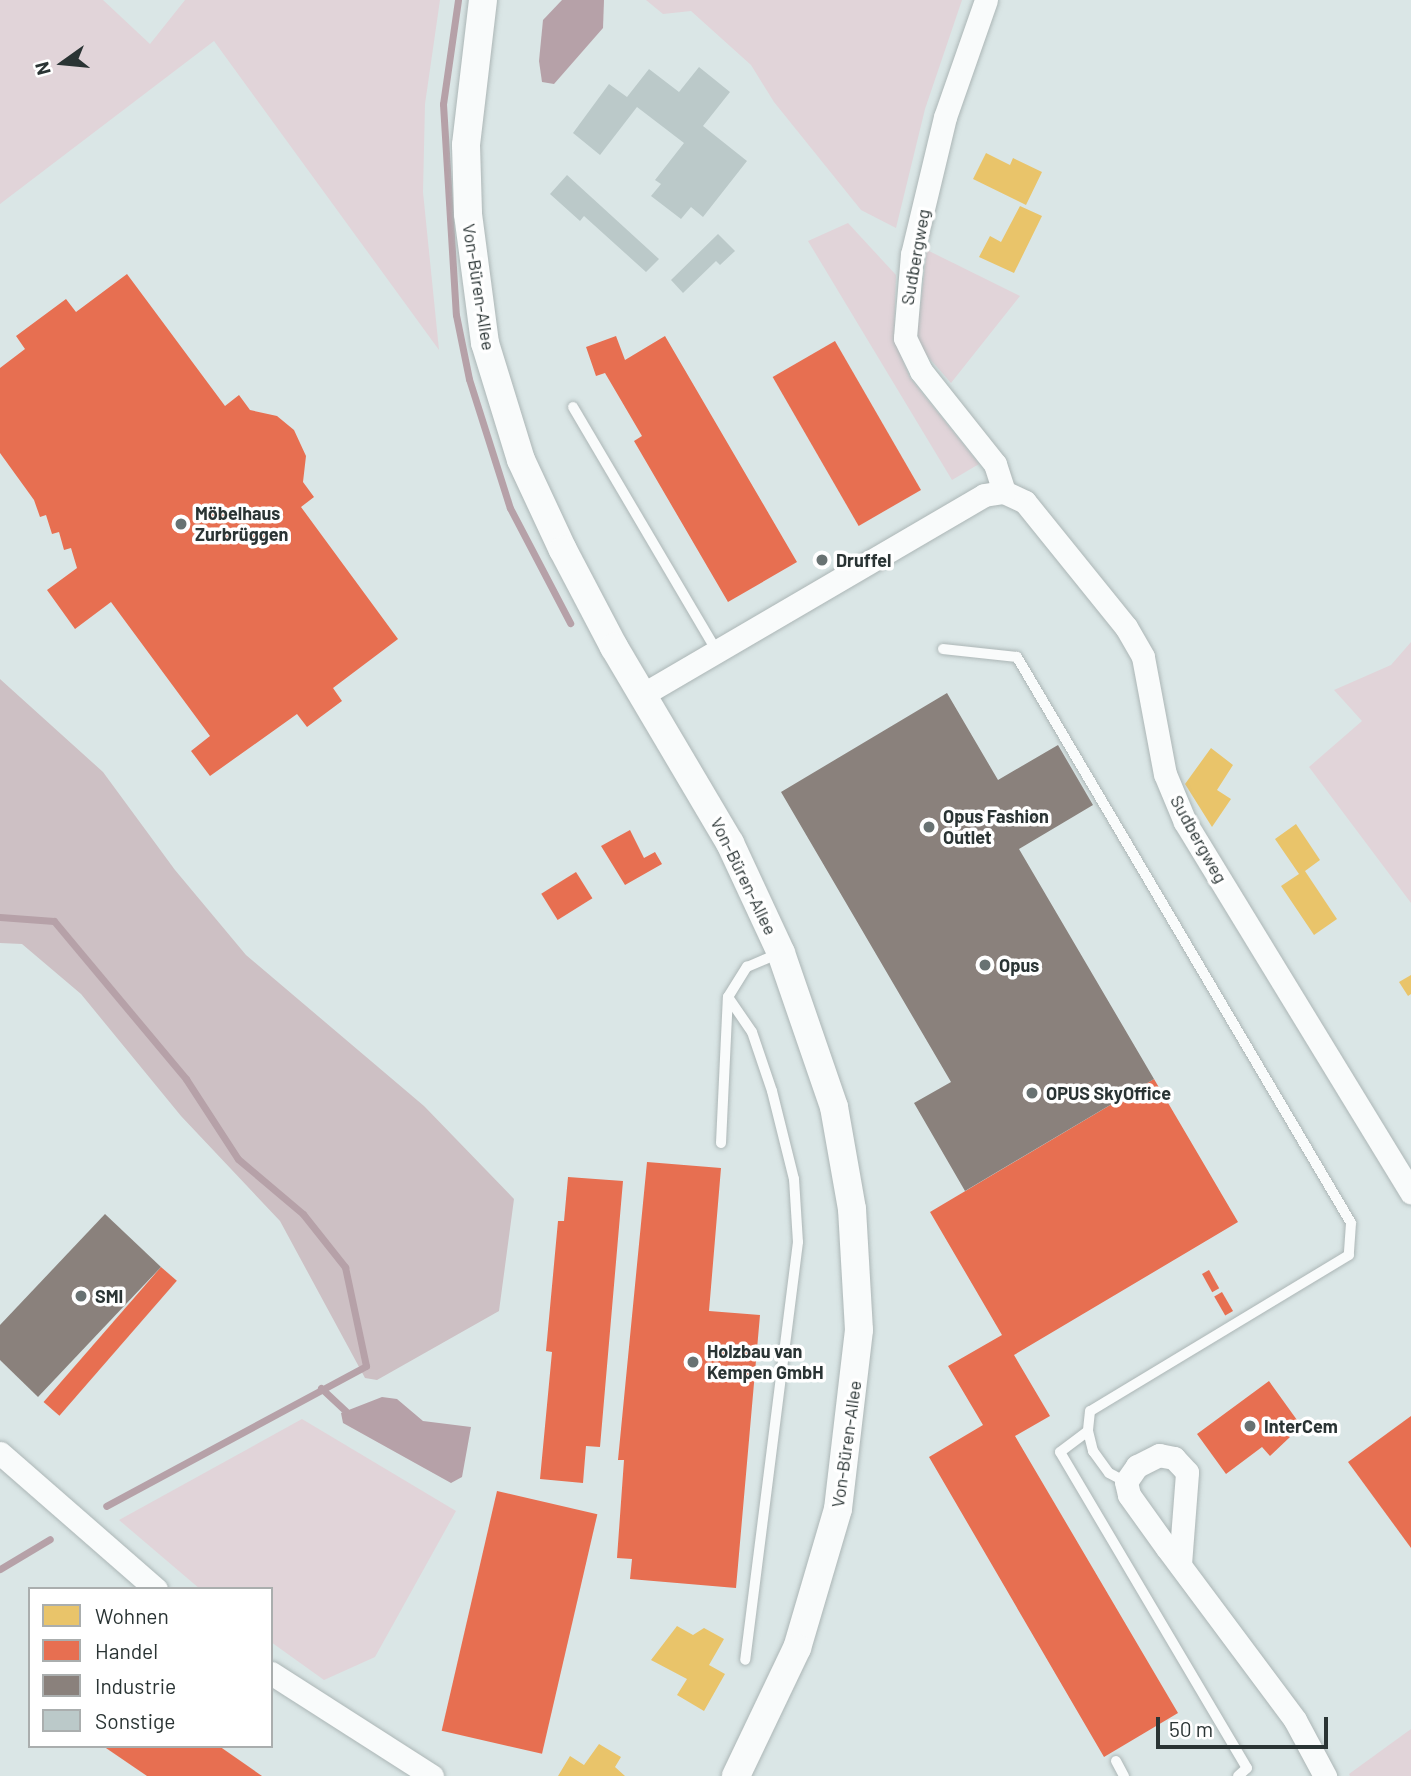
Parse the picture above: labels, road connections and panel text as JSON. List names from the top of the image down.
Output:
{
  "streets": {
    "street": ["Sudbergweg", "Von-Büren-Allee"]
  },
  "places": [
    "Möbelhaus Zurbrüggen",
    "Druffel",
    "Opus Fashion Outlet",
    "Opus",
    "OPUS SkyOffice",
    "SMI",
    "Holzbau van Kempen GmbH",
    "InterCem"
  ],
  "legend": [
    "Wohnen",
    "Handel",
    "Industrie",
    "Sonstige"
  ],
  "scale_bar": "50 m",
  "north": "left"
}
